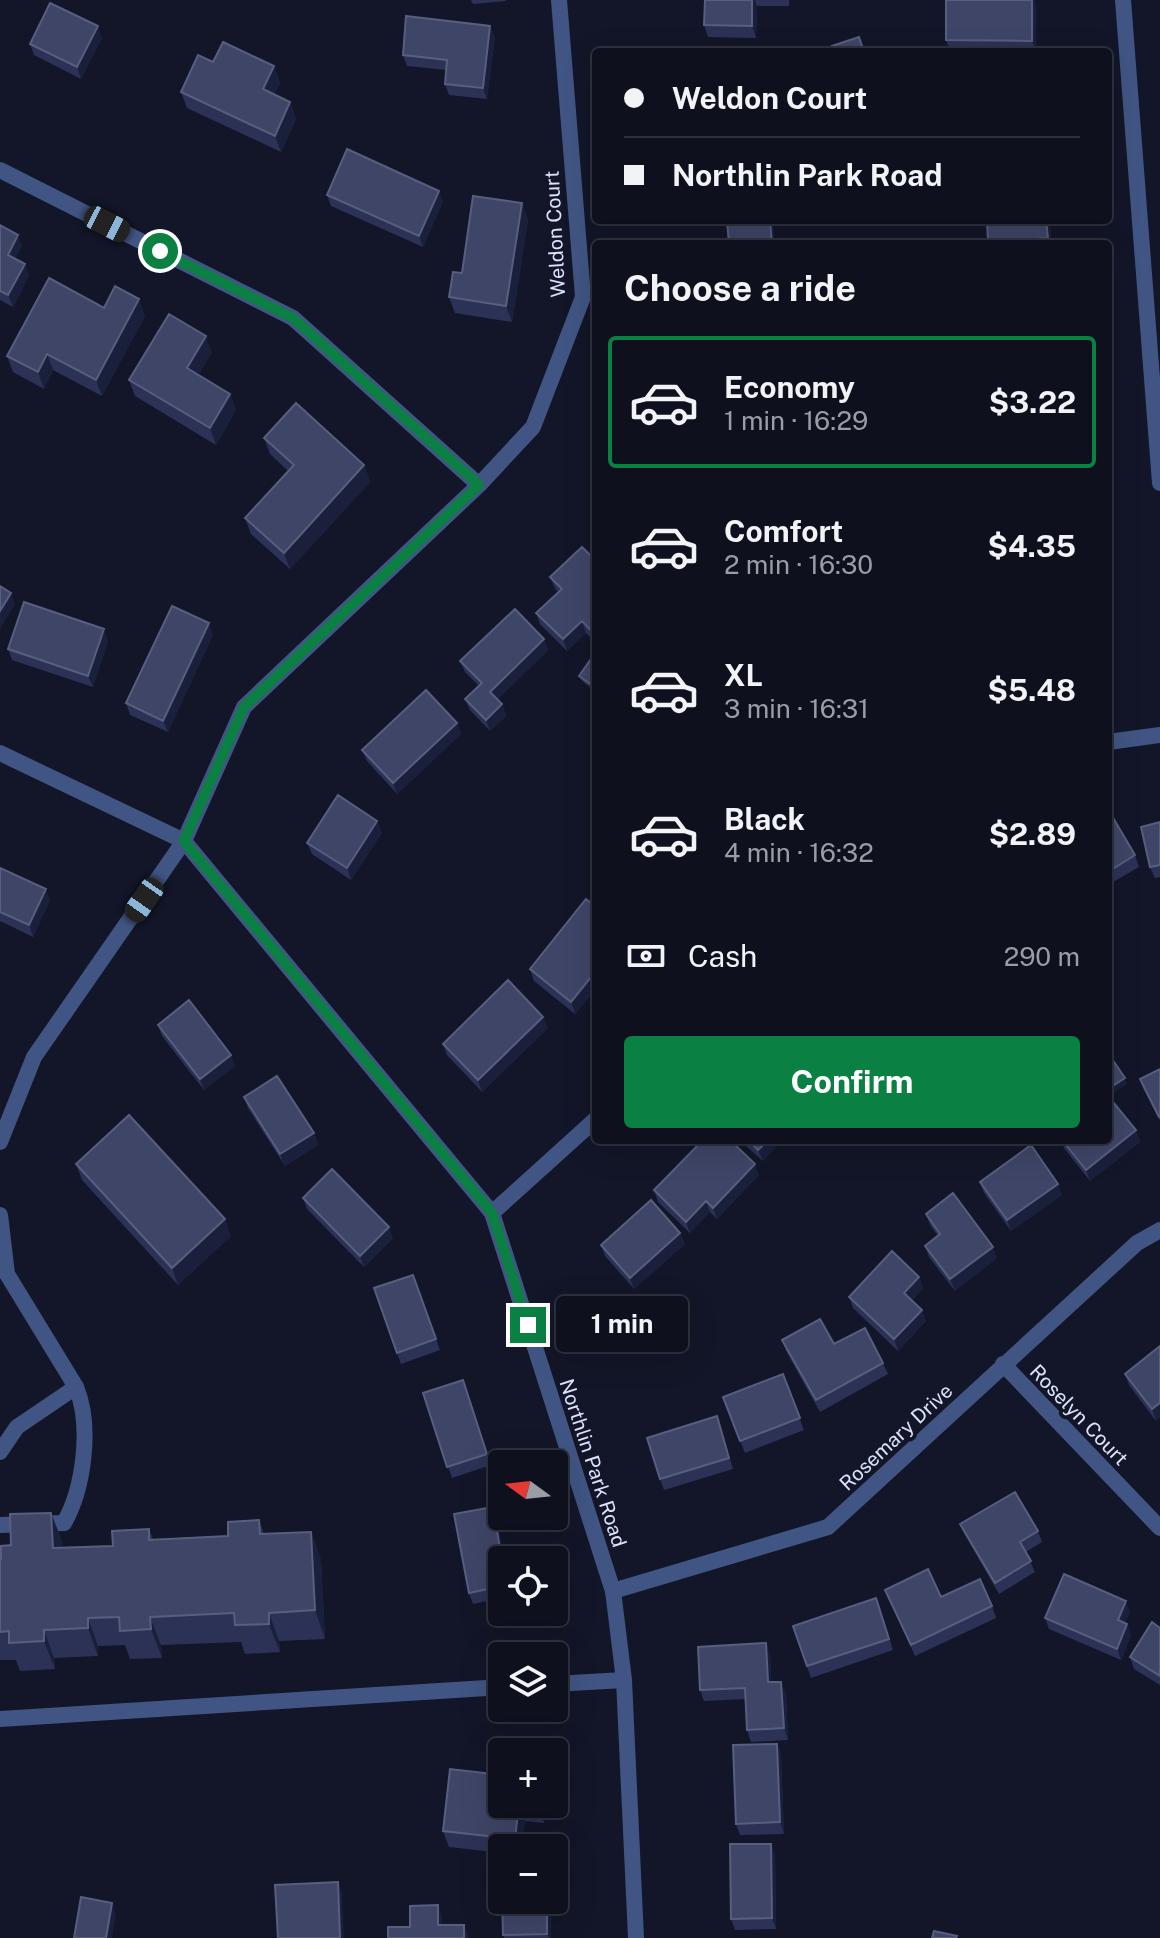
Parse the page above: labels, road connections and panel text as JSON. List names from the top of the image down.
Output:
{
  "streets": {
    "street": [
      "Weldon Court",
      "Roselyn Court",
      "Rosemary Drive",
      "Northlin Park Road"
    ]
  },
  "crossings": [
    ["Weldon Court", "Northlin Park Road"],
    ["Roselyn Court", "Rosemary Drive"],
    ["Rosemary Drive", "Northlin Park Road"]
  ],
  "north": "left",
  "page": {
    "banner": ["Weldon Court", "Northlin Park Road"],
    "heading": "Choose a ride",
    "list": [
      {
        "name": "Economy",
        "note": "1 min · 16:29",
        "value": "$3.22"
      },
      {
        "name": "Comfort",
        "note": "2 min · 16:30",
        "value": "$4.35"
      },
      {
        "name": "XL",
        "note": "3 min · 16:31",
        "value": "$5.48"
      },
      {
        "name": "Black",
        "note": "4 min · 16:32",
        "value": "$2.89"
      }
    ],
    "pay": ["Cash", "290 m"],
    "buttons": "Confirm",
    "bubble": "1 min",
    "map_buttons": ["+", "−"]
  }
}
